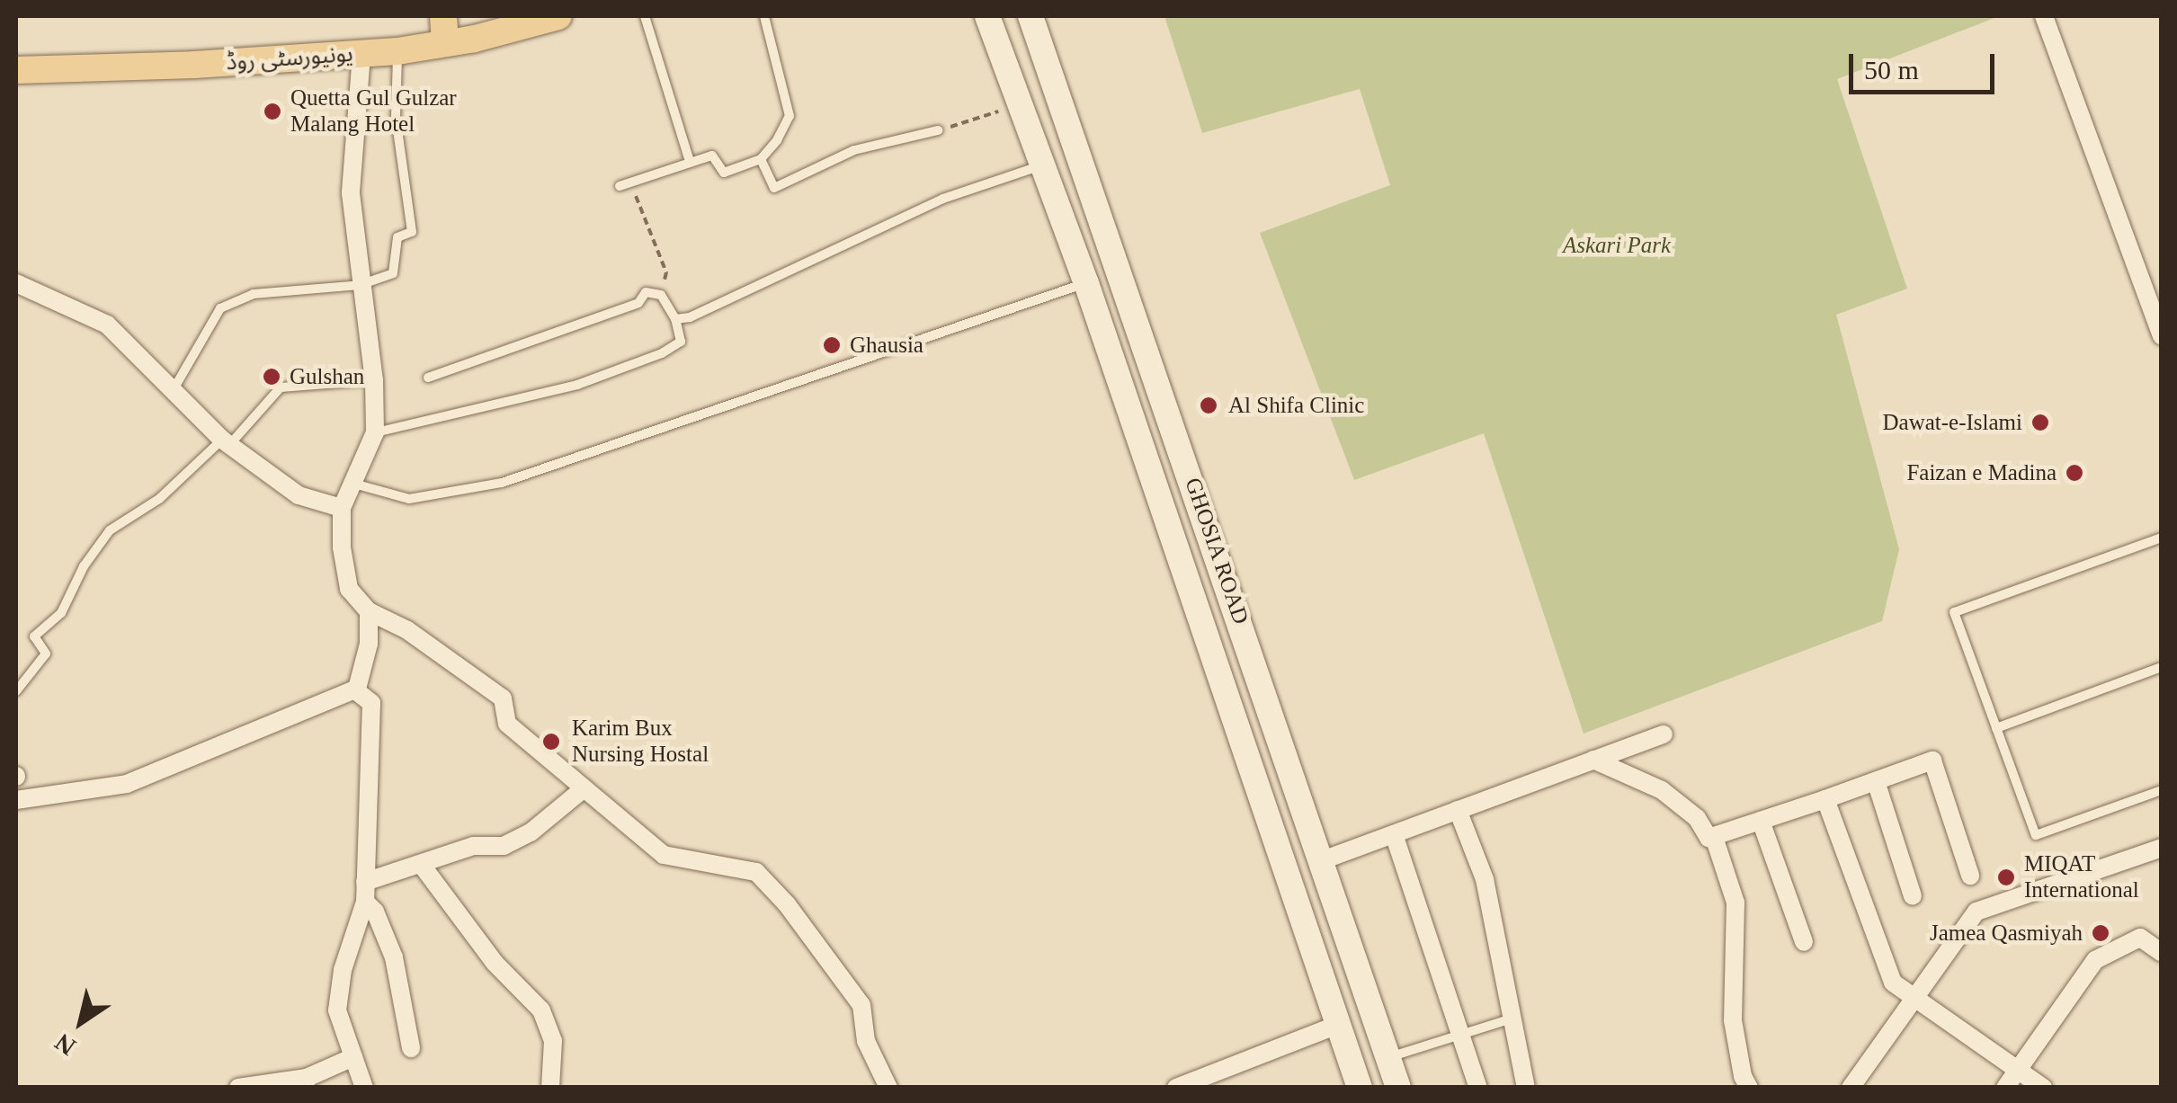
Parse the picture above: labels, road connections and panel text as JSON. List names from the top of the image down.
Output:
{
  "streets": {
    "main road": ["یونیورسٹی روڈ", "GHOSIA ROAD"]
  },
  "parks": ["Askari Park"],
  "places": [
    "Quetta Gul Gulzar Malang Hotel",
    "Ghausia",
    "Gulshan",
    "Al Shifa Clinic",
    "Dawat-e-Islami",
    "Faizan e Madina",
    "Karim Bux Nursing Hostal",
    "MIQAT International",
    "Jamea Qasmiyah"
  ],
  "scale_bar": "50 m",
  "north": "bottom left"
}
